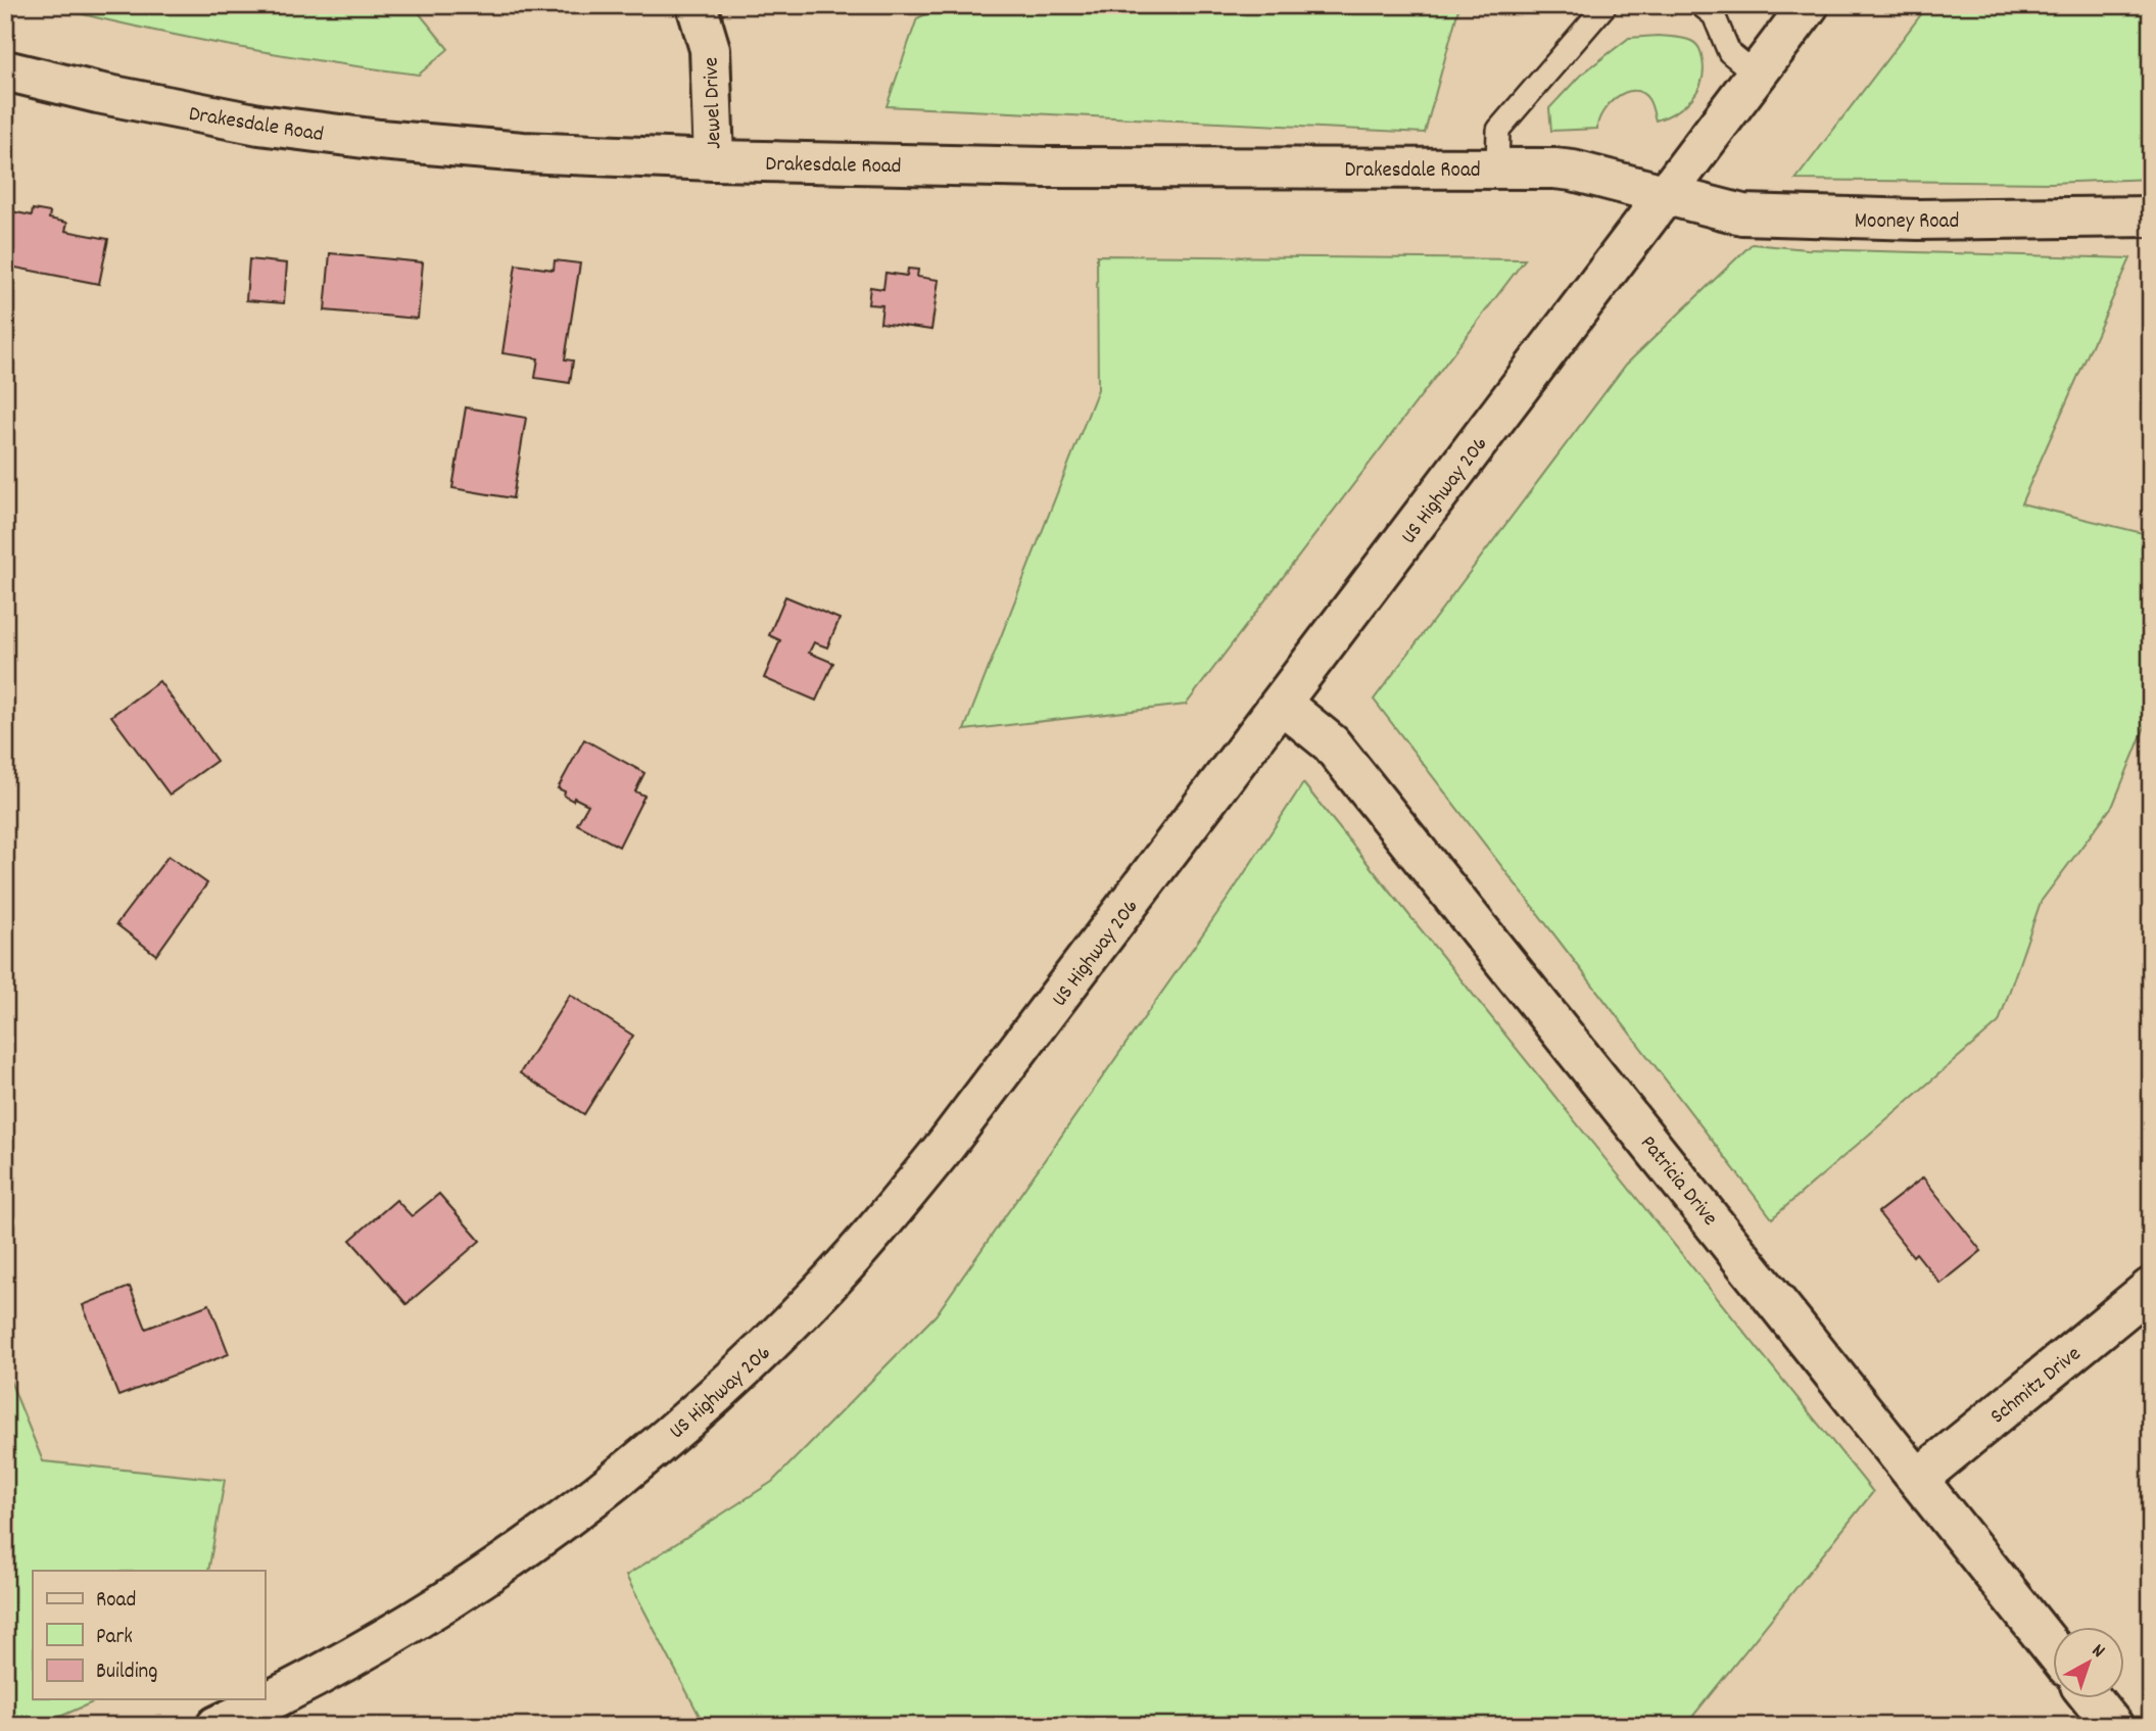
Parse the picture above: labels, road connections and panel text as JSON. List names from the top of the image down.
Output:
{
  "streets": {
    "main road": [
      "Jewel Drive",
      "Drakesdale Road",
      "Mooney Road",
      "US Highway 206",
      "Patricia Drive",
      "Schmitz Drive"
    ]
  },
  "crossings": [
    ["Jewel Drive", "Drakesdale Road"],
    ["Drakesdale Road", "Mooney Road"],
    ["Drakesdale Road", "US Highway 206"],
    ["Mooney Road", "US Highway 206"],
    ["US Highway 206", "Patricia Drive"],
    ["Patricia Drive", "Schmitz Drive"]
  ],
  "legend": ["Road", "Park", "Building"],
  "north": "top right"
}
